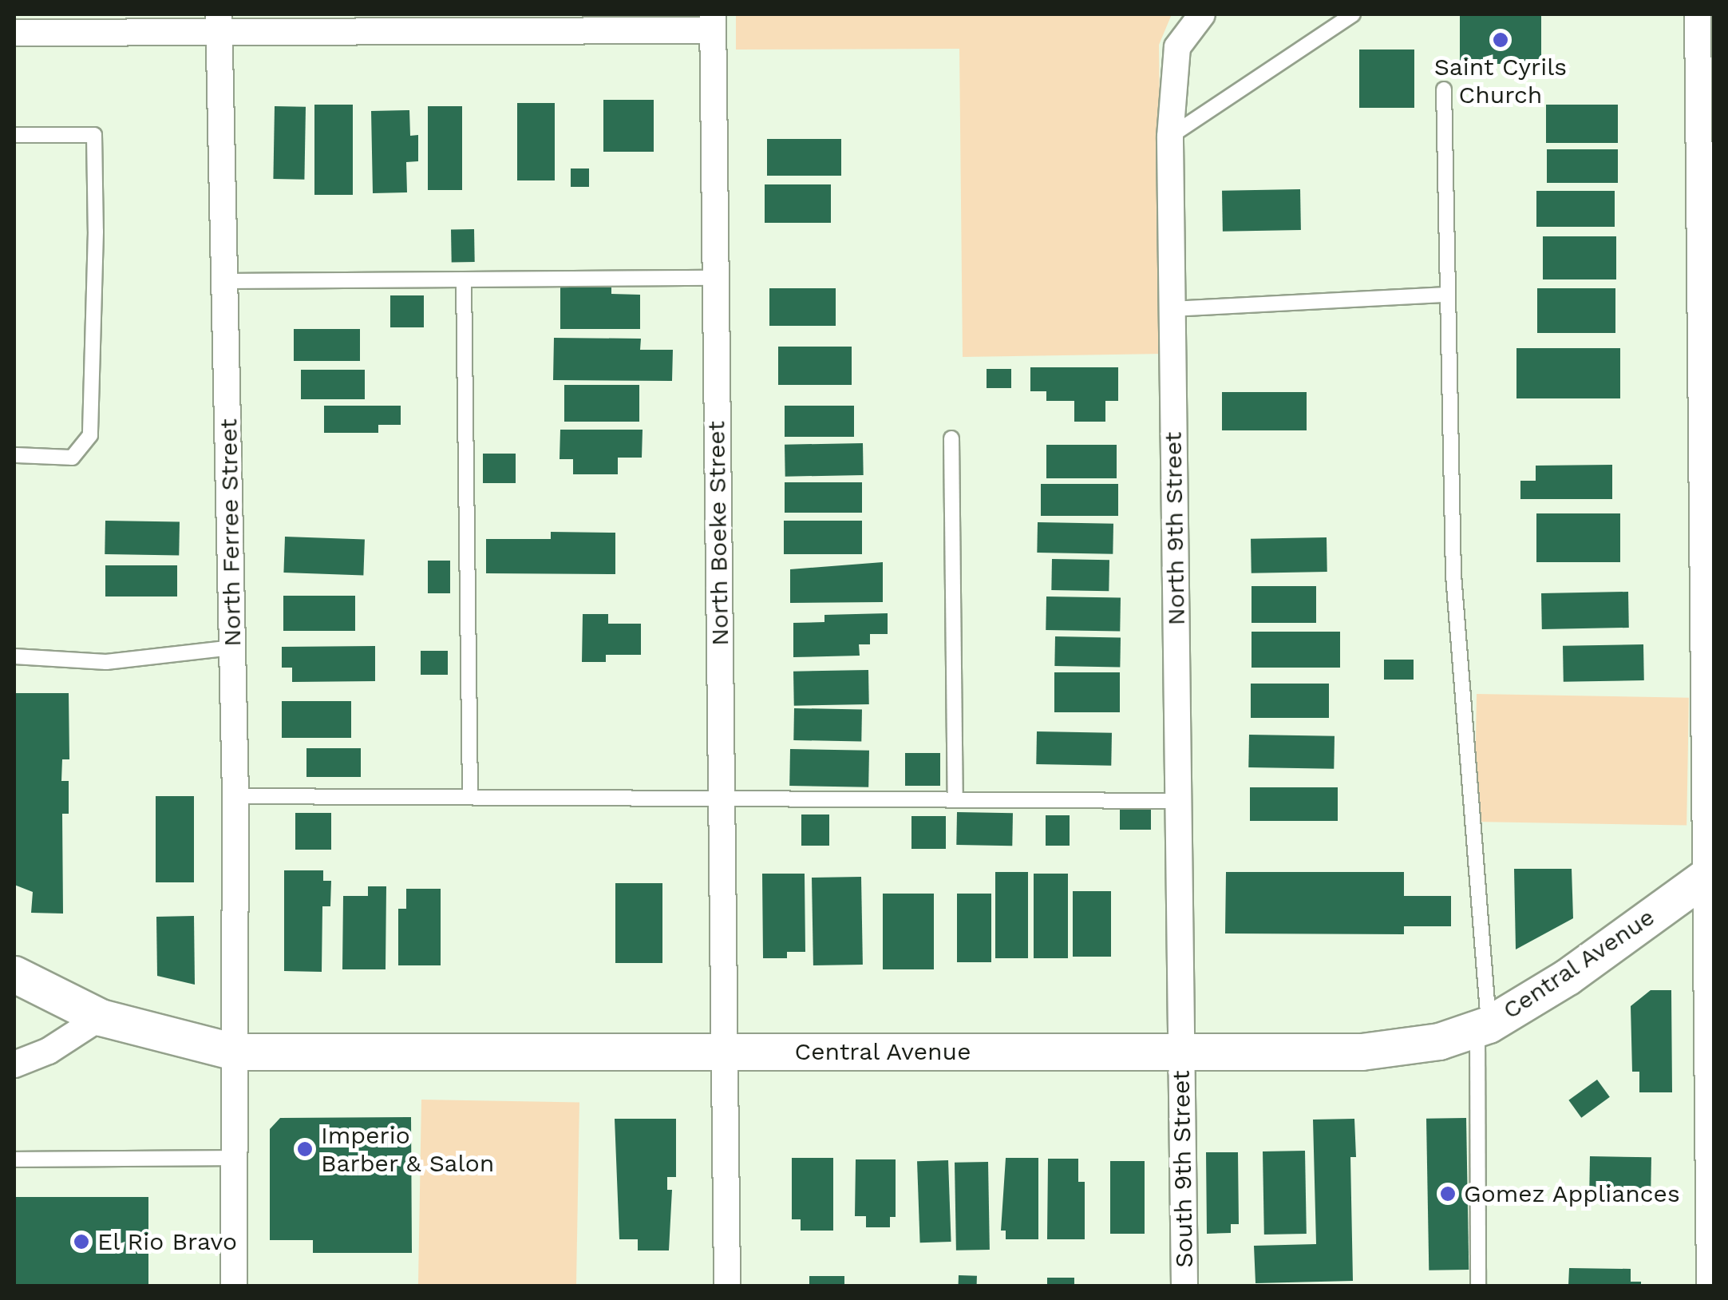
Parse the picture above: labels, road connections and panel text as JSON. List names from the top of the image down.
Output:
{
  "streets": {
    "main road": ["Central Avenue"],
    "street": [
      "North 9th Street",
      "North Ferree Street",
      "North Boeke Street",
      "South 9th Street"
    ]
  },
  "crossings": [
    ["North 9th Street", "Central Avenue"],
    ["North 9th Street", "South 9th Street"],
    ["North Ferree Street", "Central Avenue"],
    ["North Boeke Street", "Central Avenue"],
    ["Central Avenue", "South 9th Street"]
  ],
  "places": [
    "Saint Cyrils Church",
    "Imperio Barber & Salon",
    "Gomez Appliances",
    "El Rio Bravo"
  ]
}
